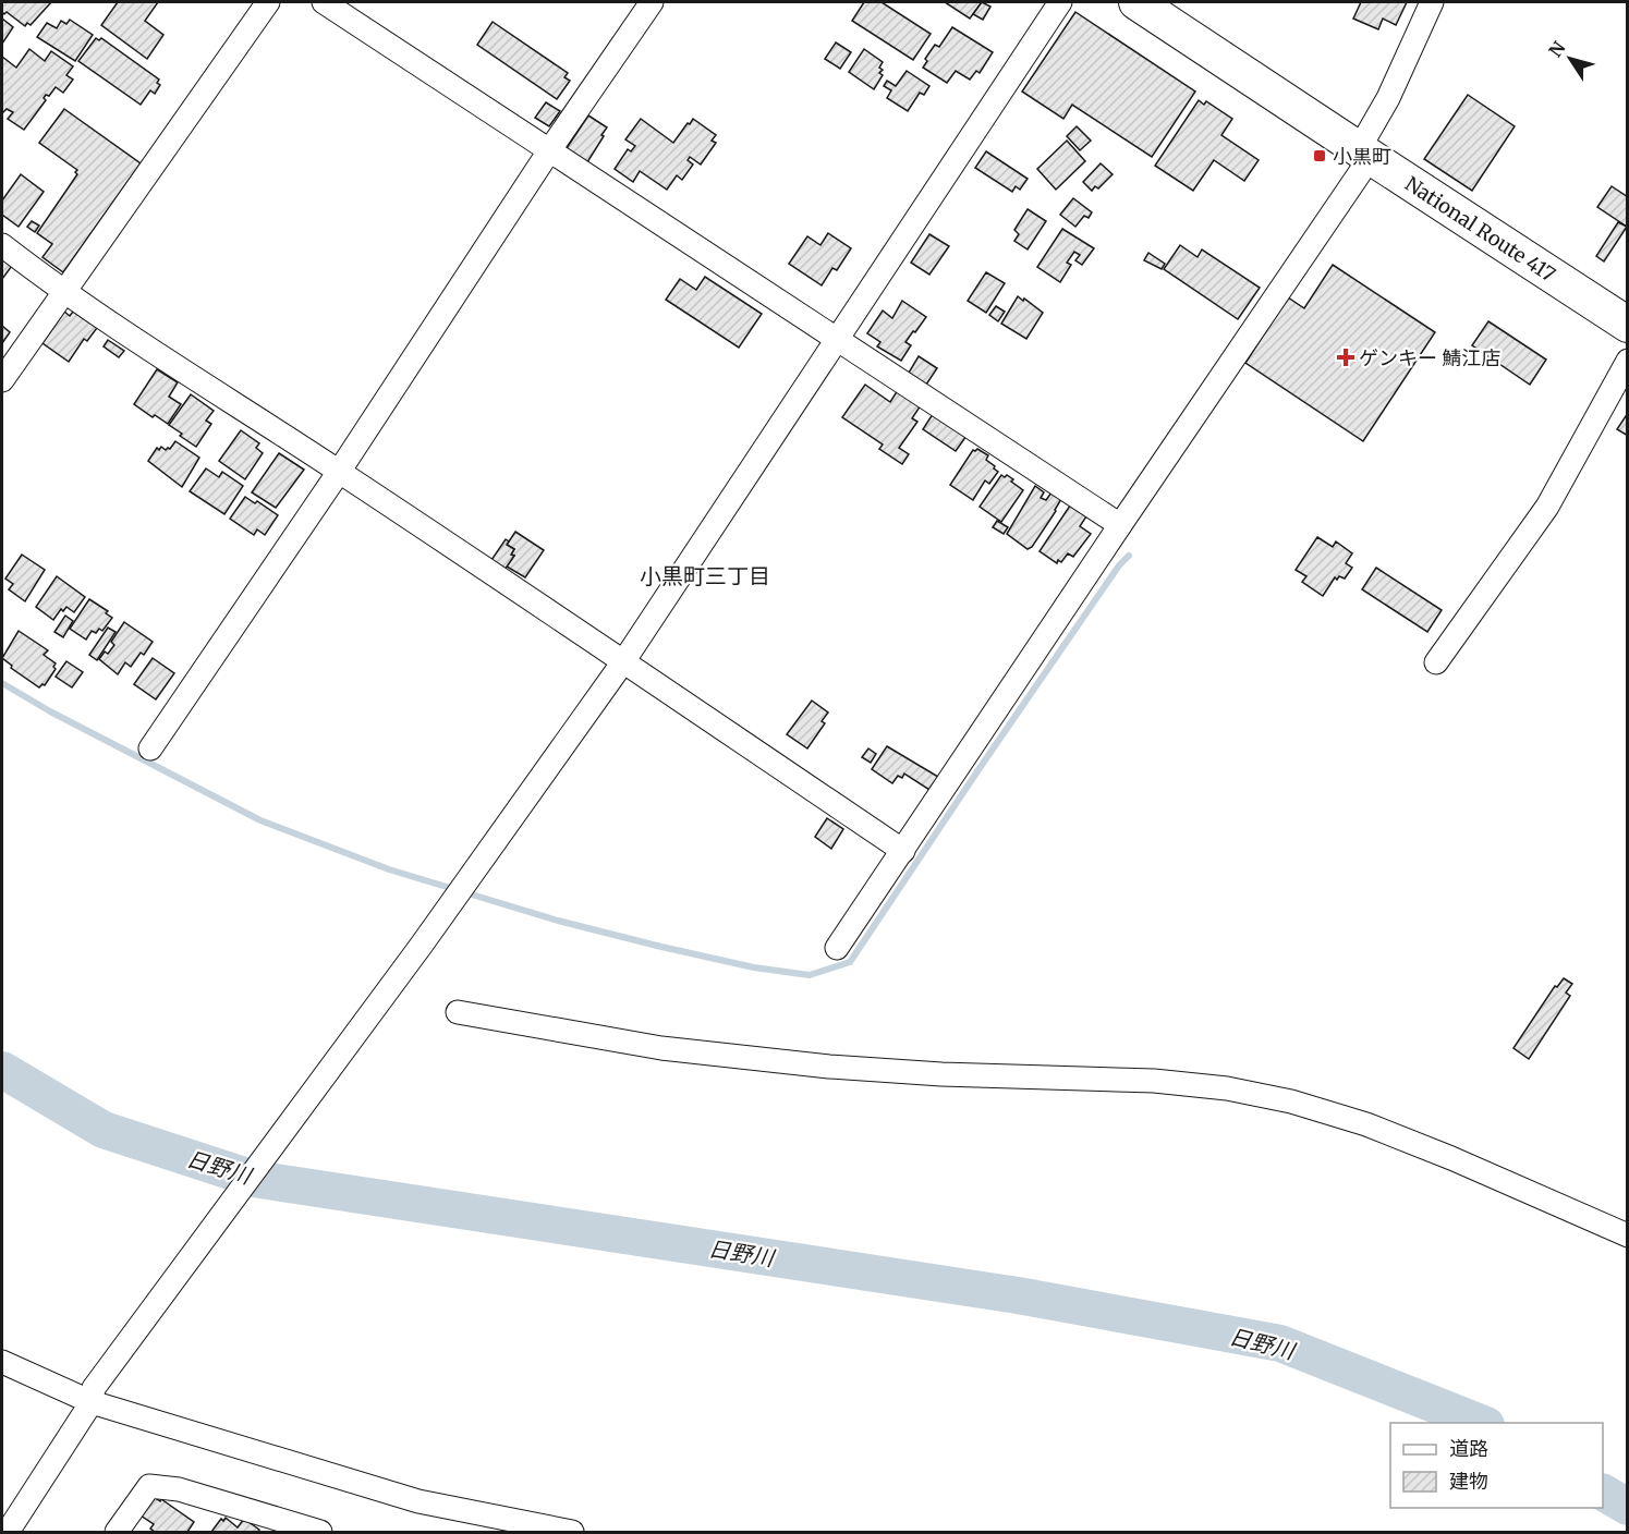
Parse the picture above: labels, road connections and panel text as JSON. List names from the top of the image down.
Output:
{
  "streets": {
    "highway": ["National Route 417"]
  },
  "districts": ["小黒町三丁目"],
  "water": ["日野川"],
  "places": {
    "transit": ["小黒町"],
    "health": ["ゲンキー 鯖江店"]
  },
  "legend": ["道路", "建物"],
  "north": "top left"
}
